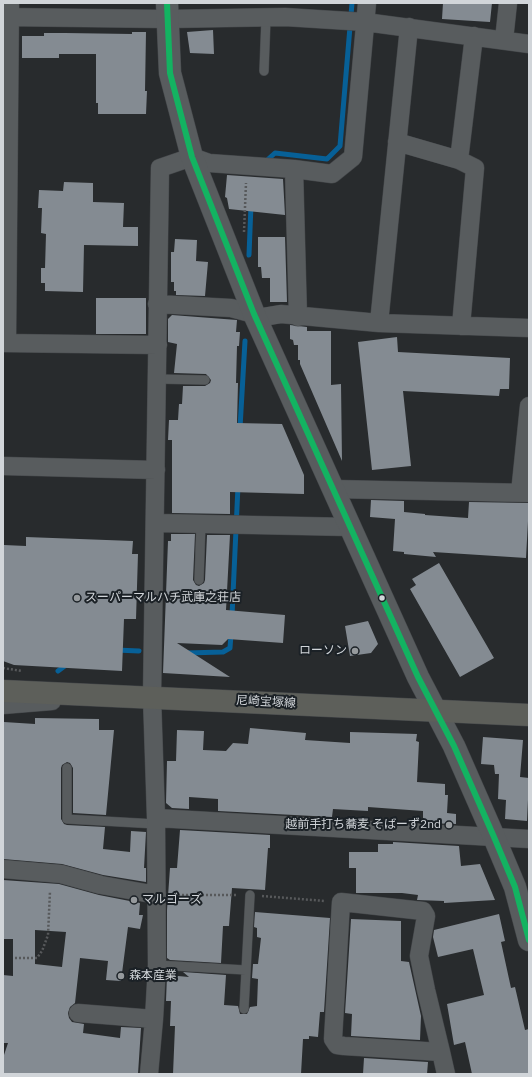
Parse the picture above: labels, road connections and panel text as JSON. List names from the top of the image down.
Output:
{
  "streets": {
    "main road": ["尼崎宝塚線"]
  },
  "places": [
    "スーパーマルハチ武庫之荘店",
    "ローソン",
    "越前手打ち蕎麦 そばーず2nd",
    "マルゴーズ",
    "森本産業"
  ]
}
